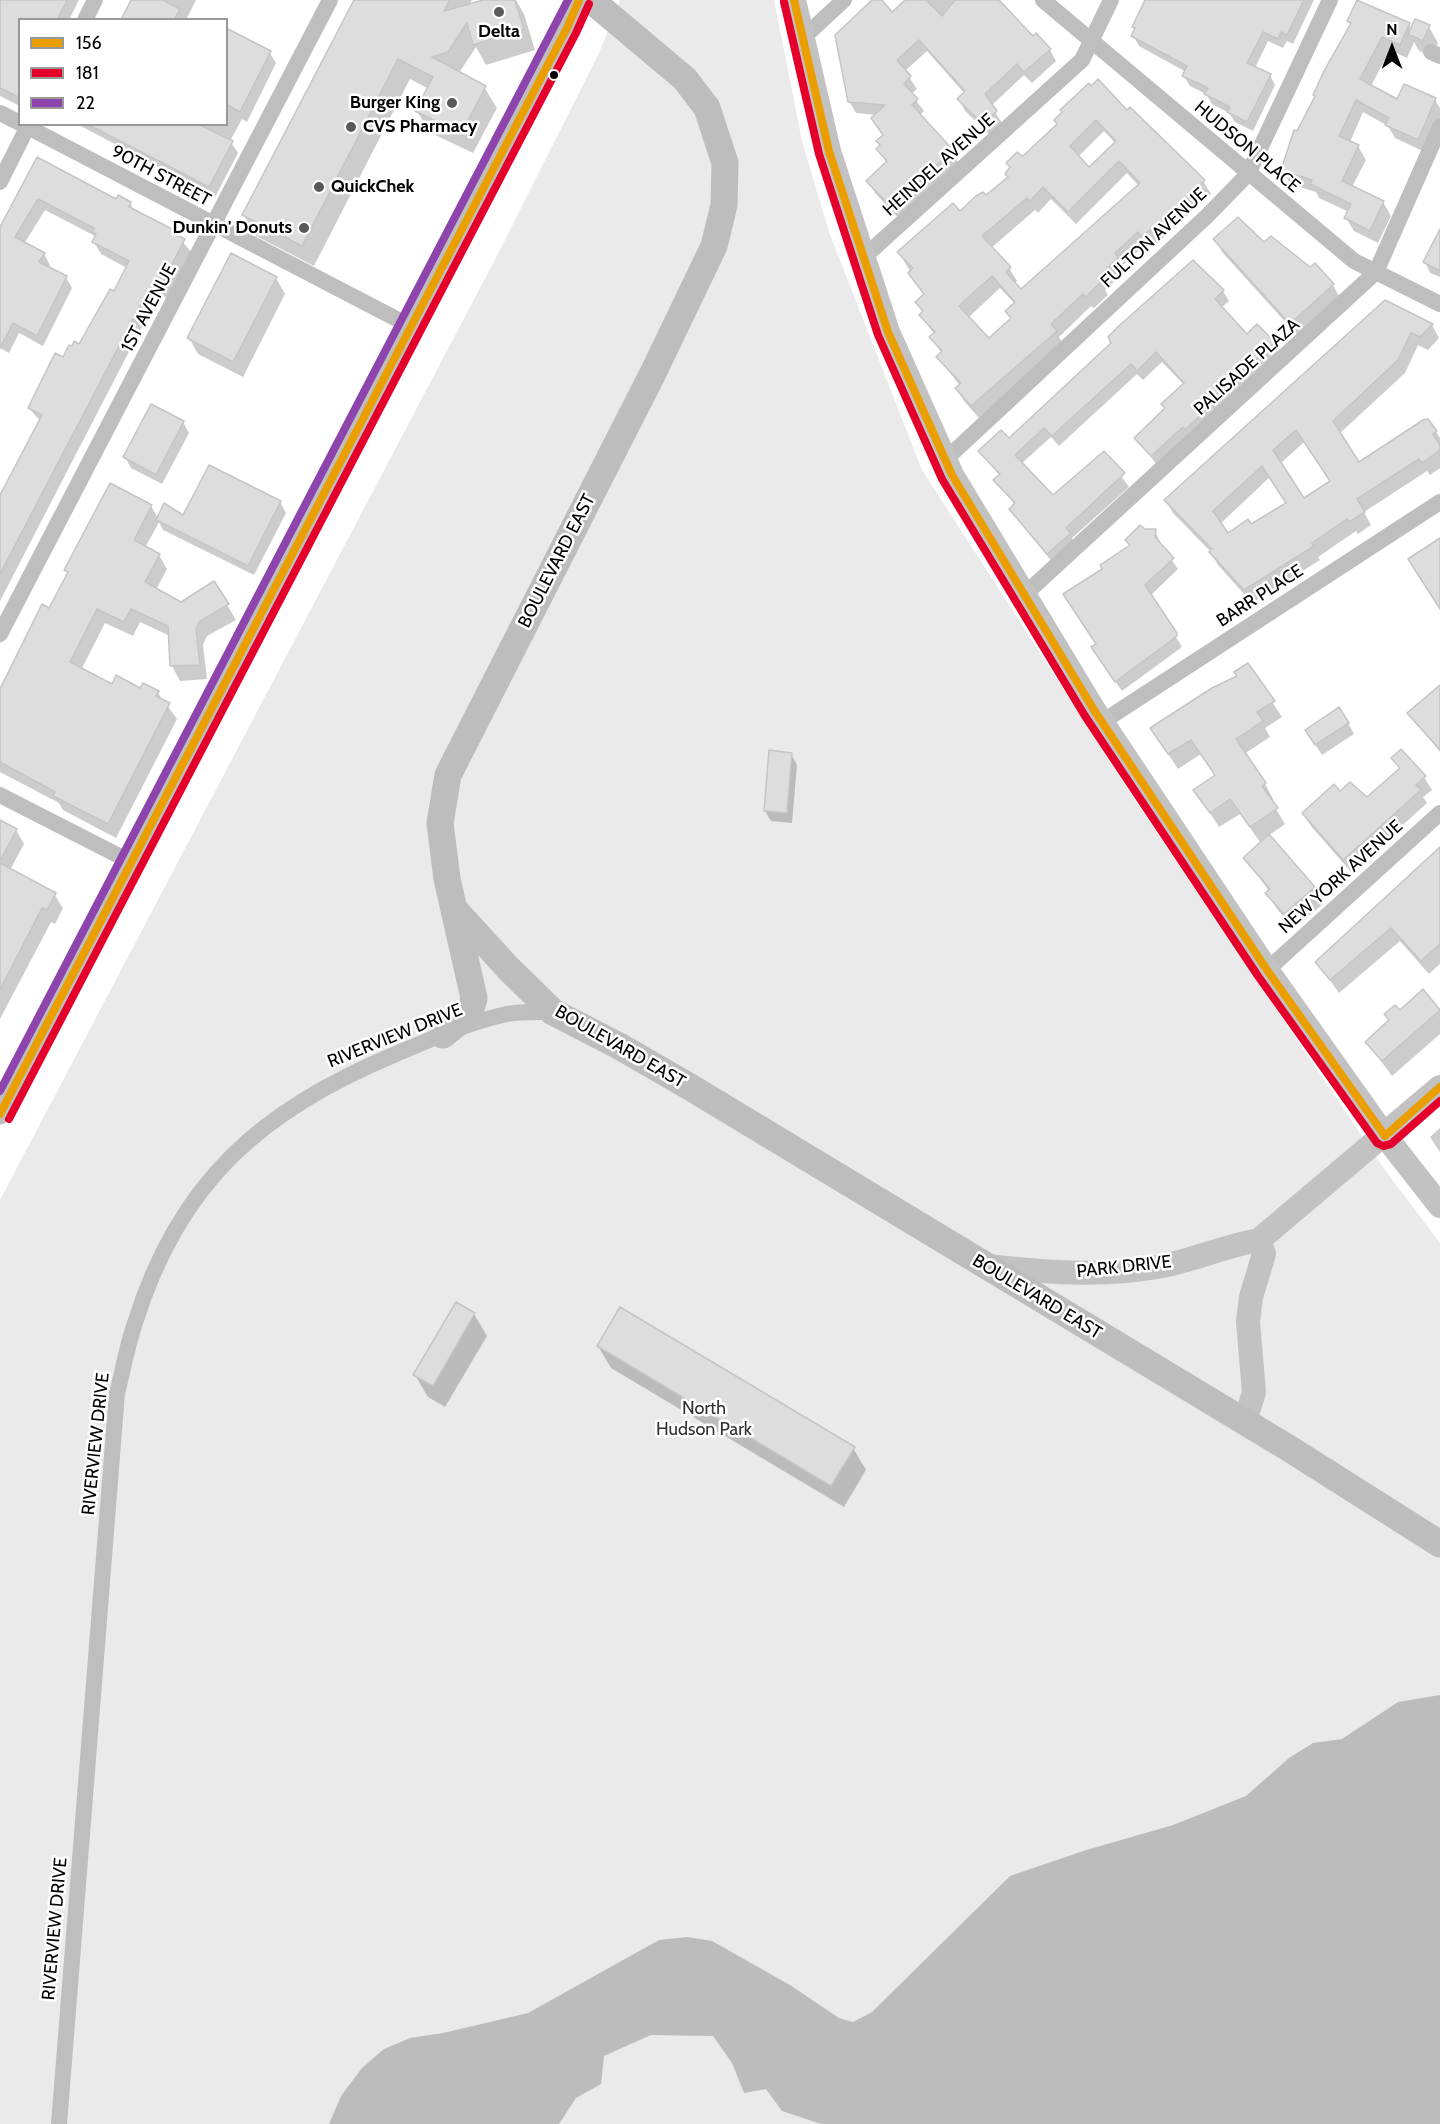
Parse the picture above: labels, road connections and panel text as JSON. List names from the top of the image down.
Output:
{
  "streets": {
    "main road": ["BOULEVARD EAST", "PARK DRIVE"],
    "street": [
      "HUDSON PLACE",
      "HEINDEL AVENUE",
      "90TH STREET",
      "FULTON AVENUE",
      "1ST AVENUE",
      "PALISADE PLAZA",
      "BARR PLACE",
      "NEW YORK AVENUE",
      "RIVERVIEW DRIVE"
    ]
  },
  "crossings": [
    ["HUDSON PLACE", "HEINDEL AVENUE"],
    ["HUDSON PLACE", "FULTON AVENUE"],
    ["HUDSON PLACE", "PALISADE PLAZA"],
    ["90TH STREET", "1ST AVENUE"],
    ["BOULEVARD EAST", "RIVERVIEW DRIVE"],
    ["BOULEVARD EAST", "PARK DRIVE"]
  ],
  "parks": ["North Hudson Park"],
  "places": [
    "Delta",
    "Burger King",
    "CVS Pharmacy",
    "QuickChek",
    "Dunkin' Donuts"
  ],
  "lines": ["transit line 156", "transit line 22", "transit line 181"],
  "legend": ["156", "181", "22"],
  "north": "top"
}
